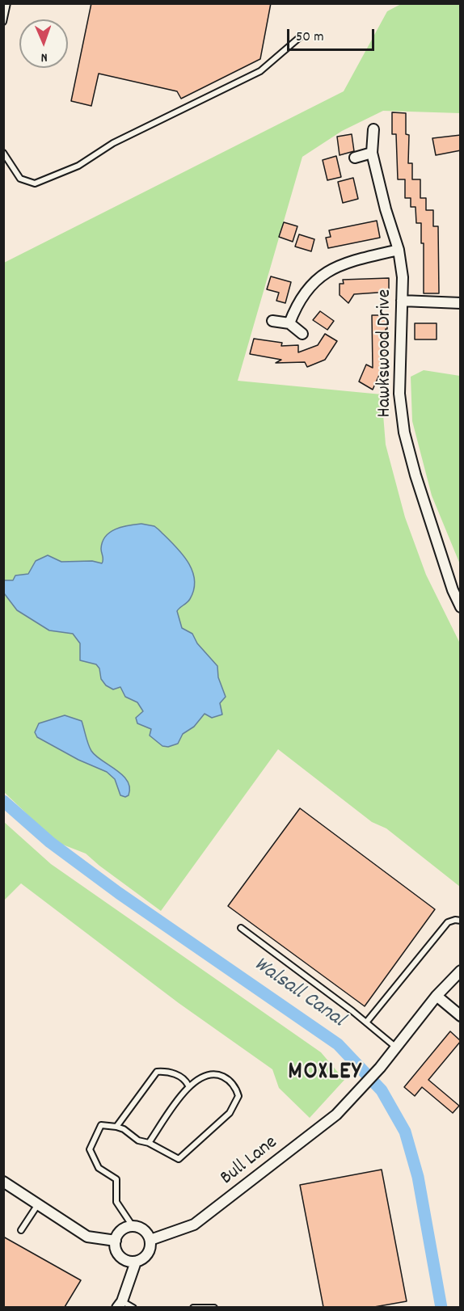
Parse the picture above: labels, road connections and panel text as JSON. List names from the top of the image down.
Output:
{
  "streets": {
    "street": ["Hawkswood Drive", "Bull Lane"]
  },
  "districts": ["MOXLEY"],
  "water": ["Walsall Canal"],
  "scale_bar": "50 m",
  "north": "bottom"
}
